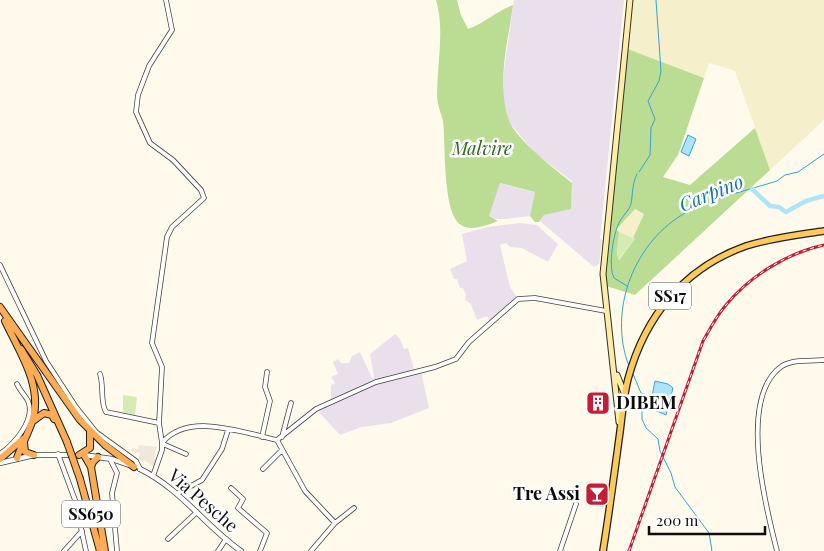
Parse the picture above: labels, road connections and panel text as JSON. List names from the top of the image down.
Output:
{
  "streets": {
    "highway": ["SS650"],
    "main road": ["SS17"],
    "street": ["Via Pesche"]
  },
  "water": ["Carpino"],
  "parks": ["Malvire"],
  "places": {
    "building": ["DIBEM"],
    "bar": ["Tre Assi"]
  },
  "scale_bar": "200 m"
}
